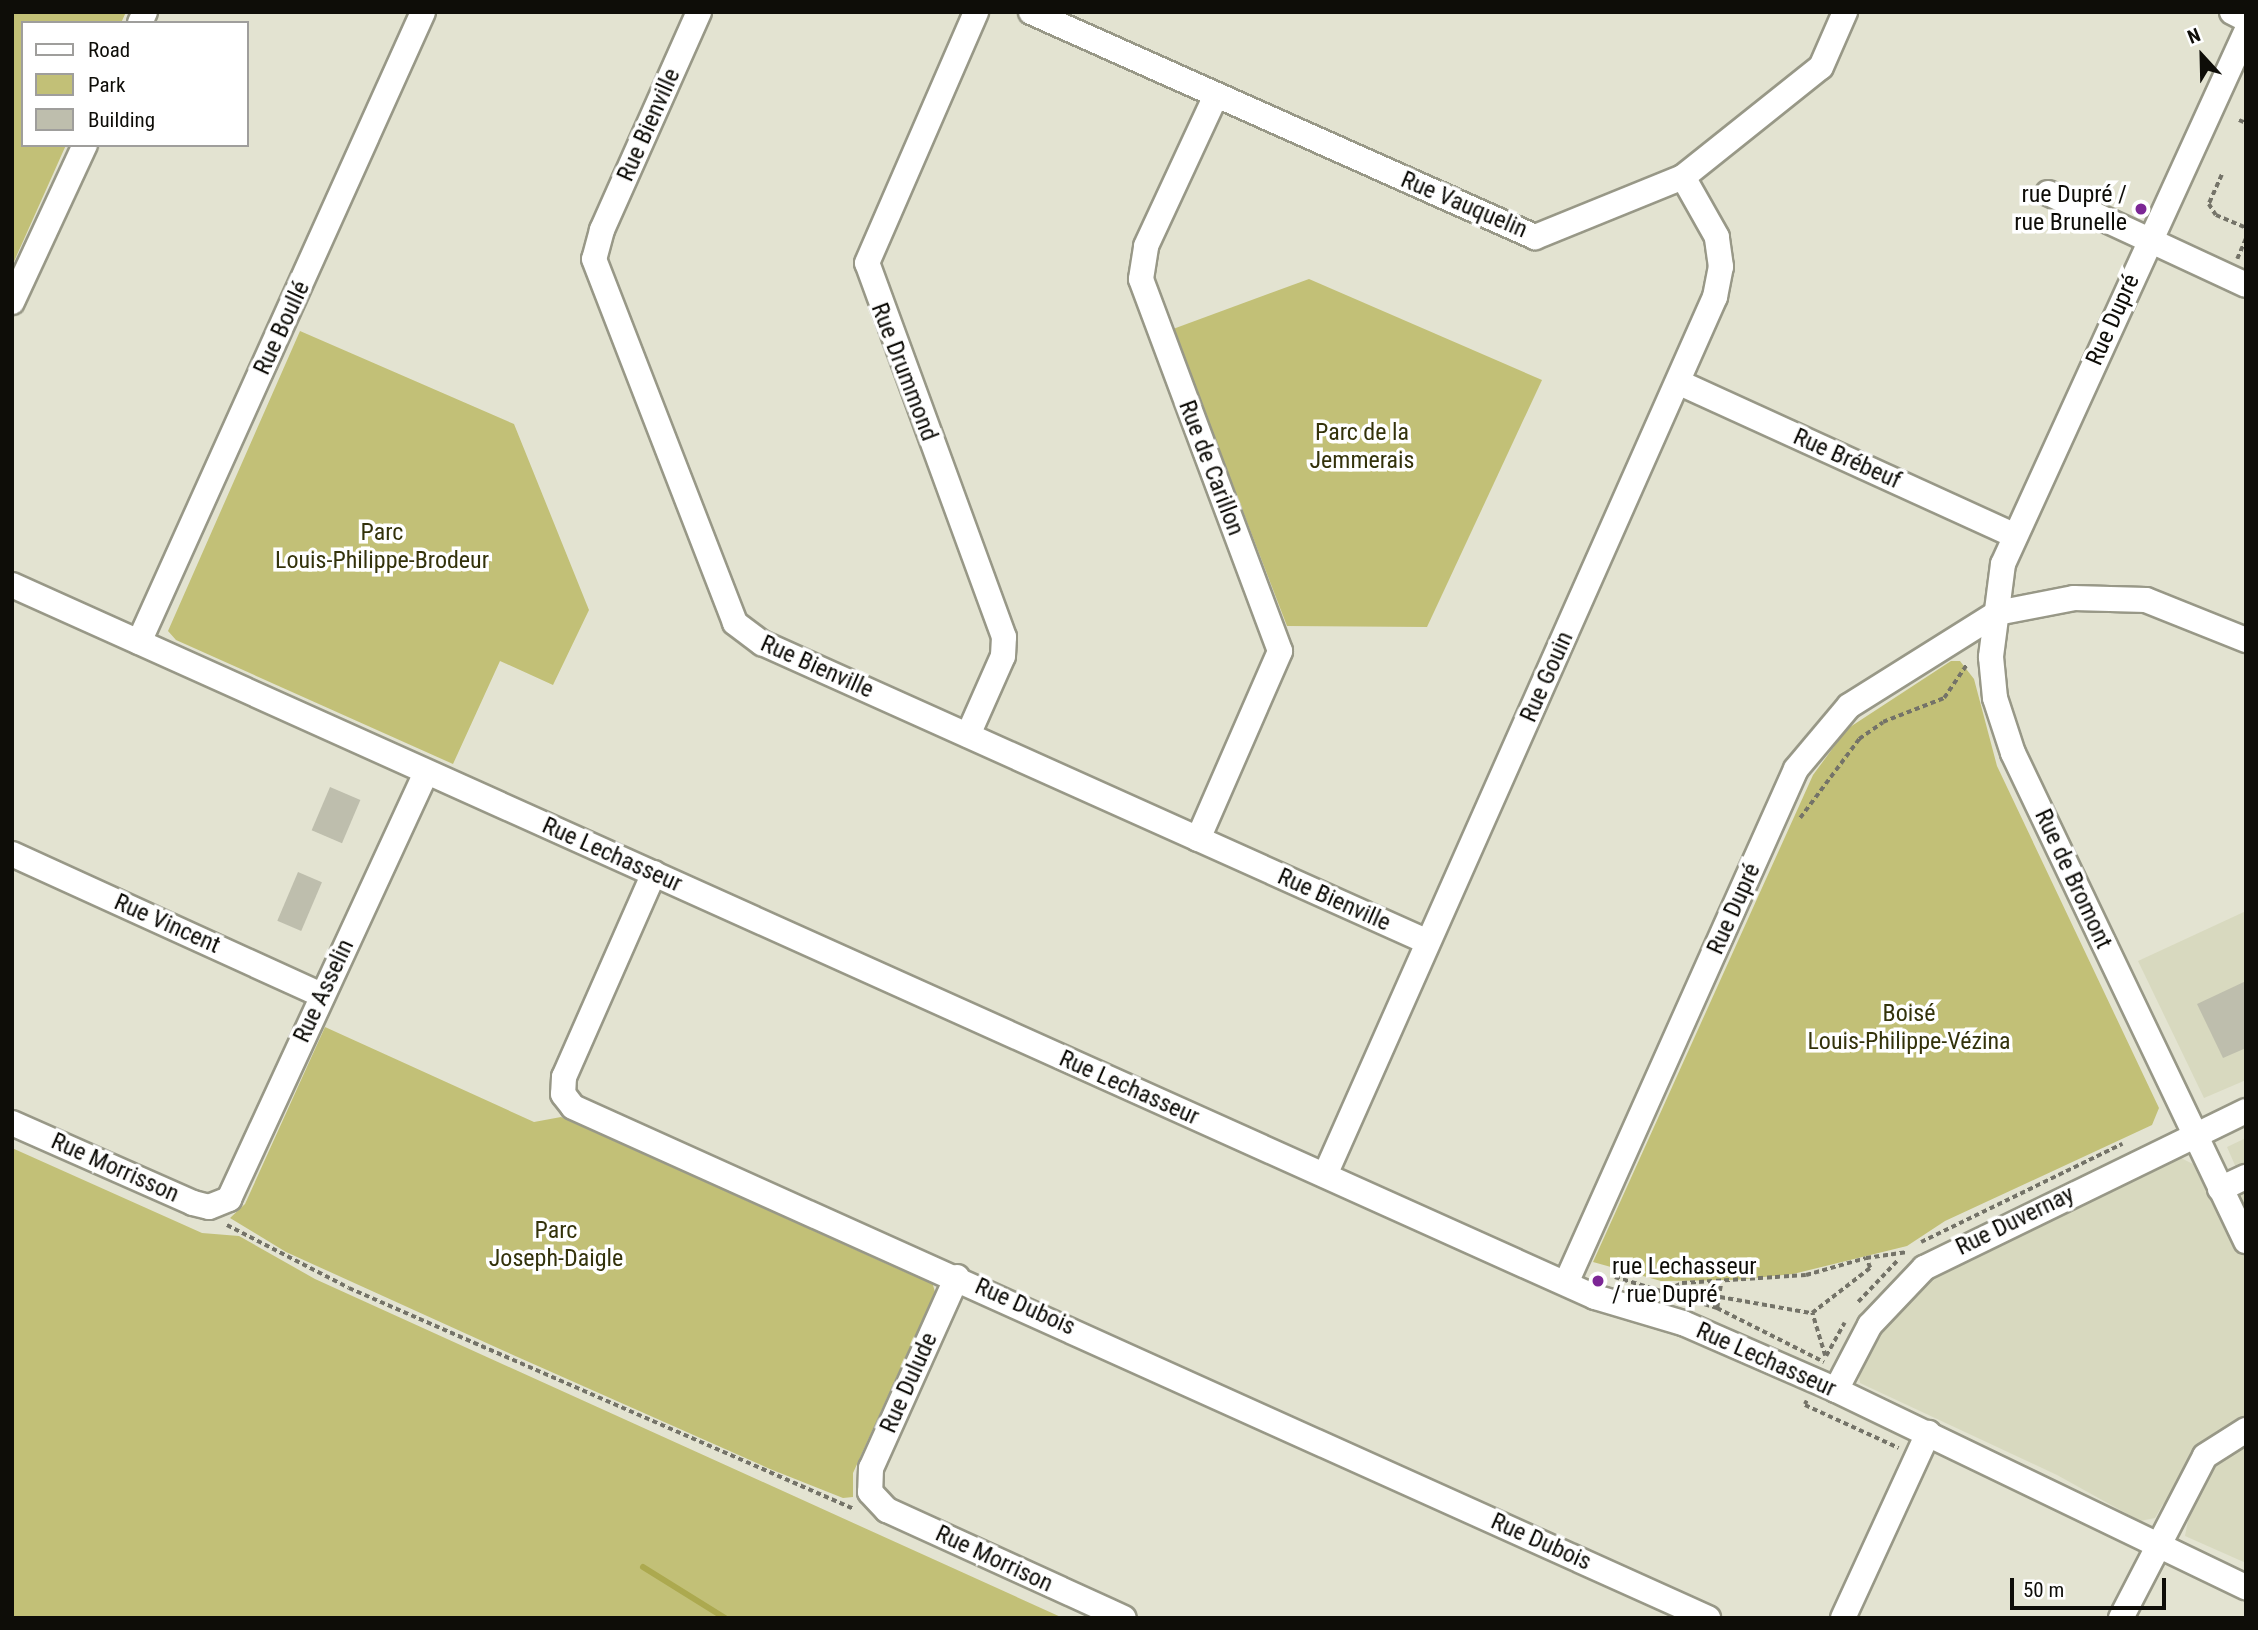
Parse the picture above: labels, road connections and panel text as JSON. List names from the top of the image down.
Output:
{
  "streets": {
    "street": [
      "Rue Bienville",
      "Rue Vauquelin",
      "Rue Dupré",
      "Rue Boullé",
      "Rue Drummond",
      "Rue Brébeuf",
      "Rue de Carillon",
      "Rue Gouin",
      "Rue Lechasseur",
      "Rue de Bromont",
      "Rue Vincent",
      "Rue Asselin",
      "Rue Morrisson",
      "Rue Duvernay",
      "Rue Dubois",
      "Rue Dulude",
      "Rue Morrison"
    ]
  },
  "crossings": [
    ["Rue Bienville", "Rue Drummond"],
    ["Rue Bienville", "Rue de Carillon"],
    ["Rue Bienville", "Rue Gouin"],
    ["Rue Vauquelin", "Rue de Carillon"],
    ["Rue Vauquelin", "Rue Gouin"],
    ["Rue Dupré", "Rue Brébeuf"],
    ["Rue Dupré", "Rue Lechasseur"],
    ["Rue Dupré", "Rue de Bromont"],
    ["Rue Boullé", "Rue Lechasseur"],
    ["Rue Brébeuf", "Rue Gouin"],
    ["Rue Gouin", "Rue Lechasseur"],
    ["Rue Lechasseur", "Rue Asselin"],
    ["Rue Lechasseur", "Rue Duvernay"],
    ["Rue Lechasseur", "Rue Dubois"],
    ["Rue de Bromont", "Rue Duvernay"],
    ["Rue Vincent", "Rue Asselin"],
    ["Rue Asselin", "Rue Morrisson"],
    ["Rue Dubois", "Rue Dulude"],
    ["Rue Dulude", "Rue Morrison"]
  ],
  "parks": [
    "Parc de la Jemmerais",
    "Parc Louis-Philippe-Brodeur",
    "Boisé Louis-Philippe-Vézina",
    "Parc Joseph-Daigle"
  ],
  "places": ["rue Dupré / rue Brunelle", "rue Lechasseur / rue Dupré"],
  "legend": ["Road", "Park", "Building"],
  "scale_bar": "50 m",
  "north": "top"
}
